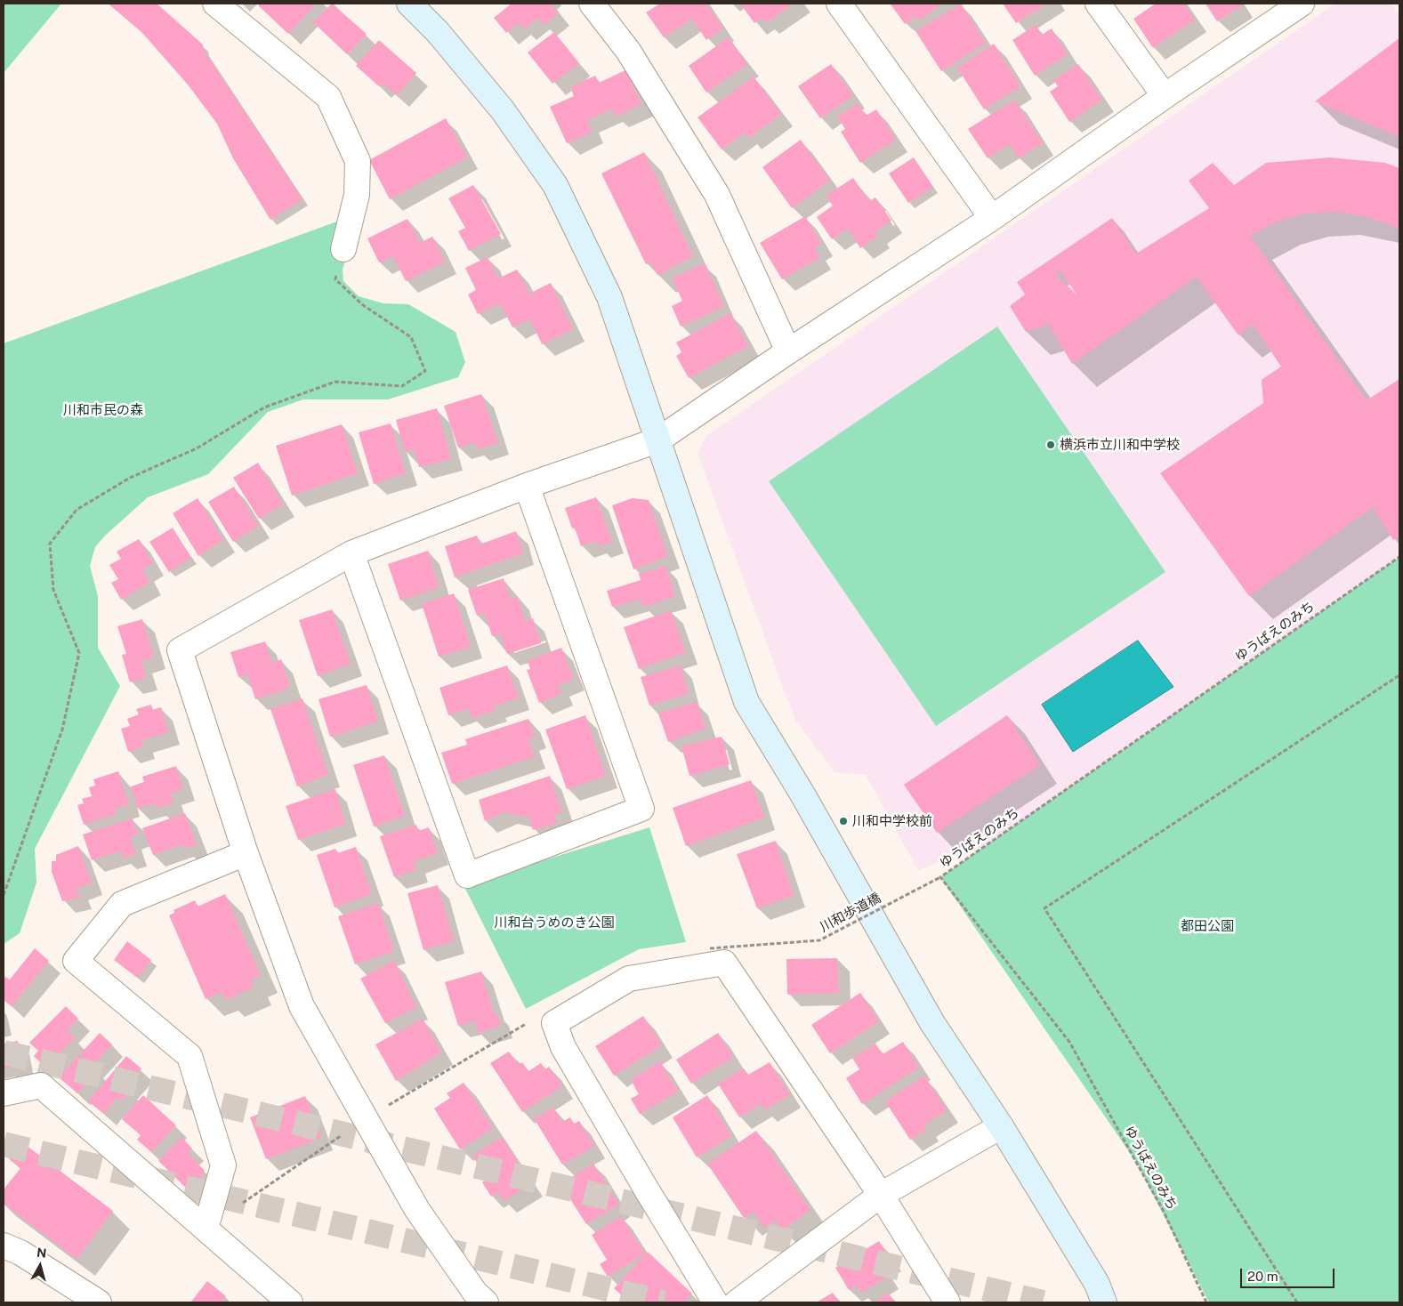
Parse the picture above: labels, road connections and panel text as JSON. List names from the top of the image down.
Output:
{
  "streets": {
    "path": ["ゆうばえのみち", "川和歩道橋"]
  },
  "crossings": [
    ["ゆうばえのみち", "川和歩道橋"]
  ],
  "parks": ["川和市民の森", "川和台うめのき公園", "都田公園"],
  "places": ["横浜市立川和中学校", "川和中学校前"],
  "scale_bar": "20 m",
  "north": "top"
}
